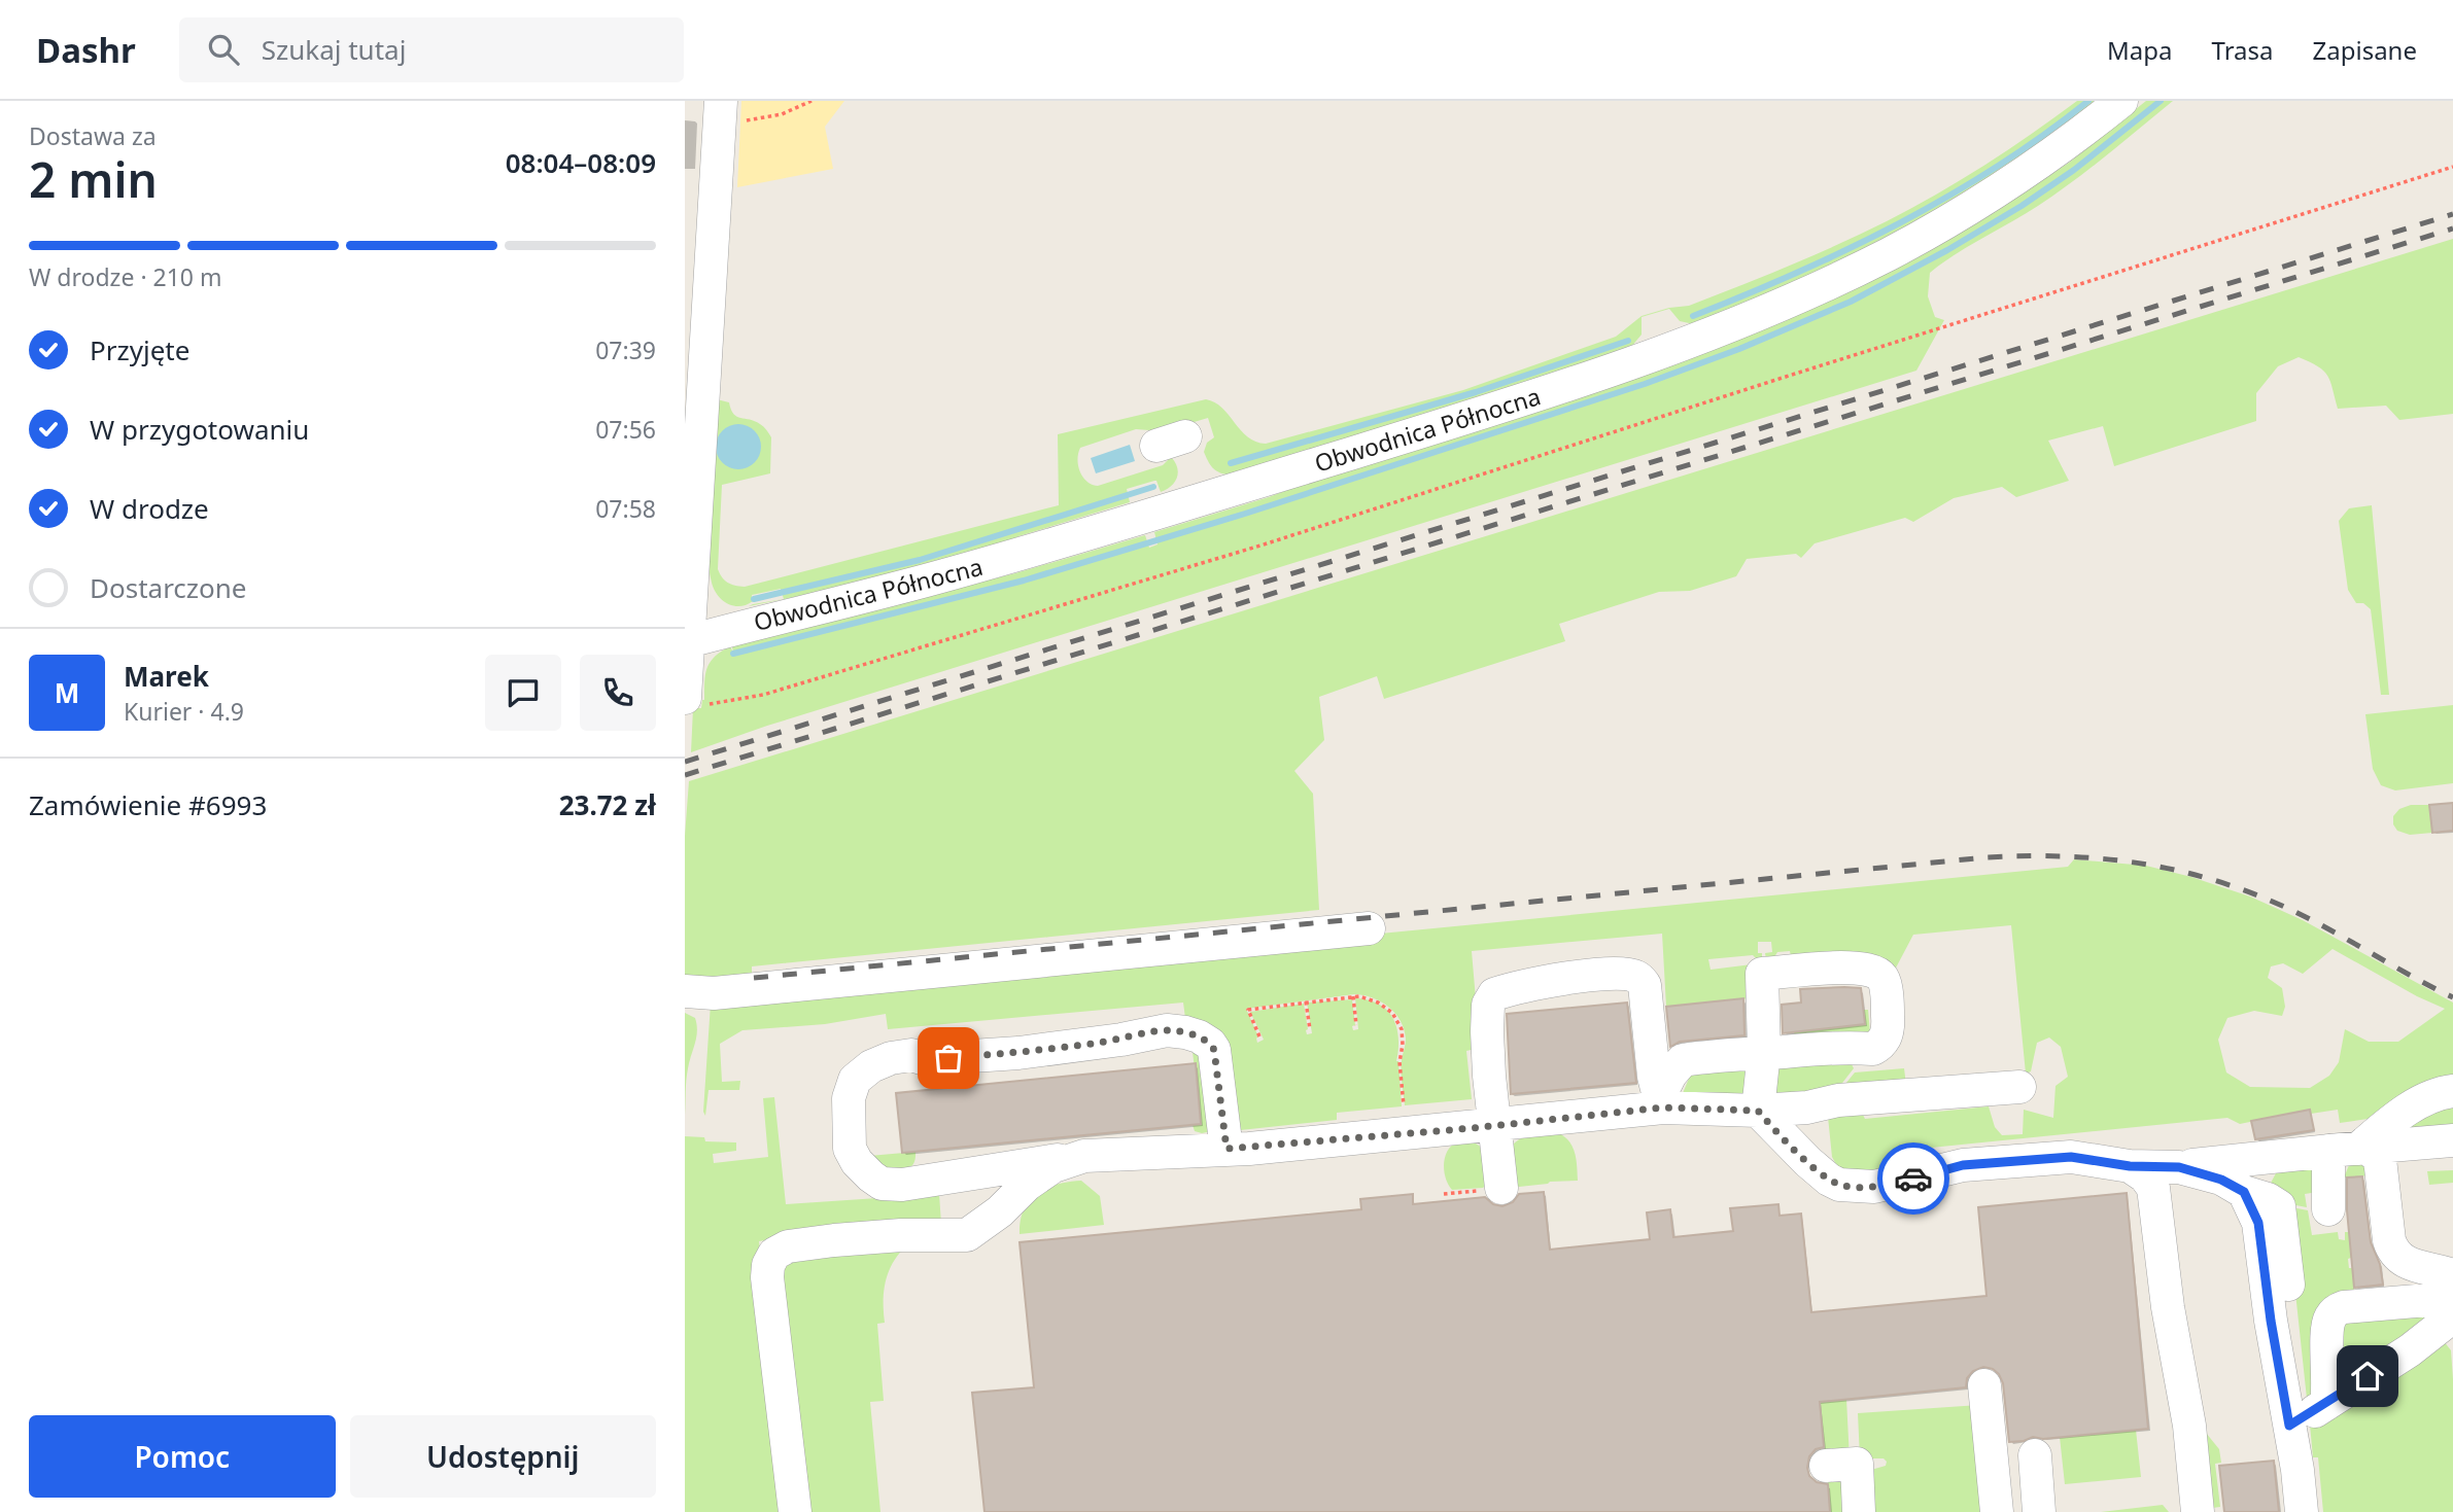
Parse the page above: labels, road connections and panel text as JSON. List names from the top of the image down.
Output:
{
  "streets": {
    "street": ["Obwodnica Północna"]
  },
  "page": {
    "header": "Dashr",
    "search": "Szukaj tutaj",
    "nav": ["Mapa", "Trasa", "Zapisane"],
    "heading": ["2 min", "Dostawa za", "08:04–08:09"],
    "panel": [
      "Marek",
      "Kurier · 4.9",
      "Zamówienie #6993",
      "23.72 zł"
    ],
    "bar": "W drodze · 210 m",
    "list": [
      ["Przyjęte", "07:39"],
      ["W przygotowaniu", "07:56"],
      ["W drodze", "07:58"],
      "Dostarczone"
    ],
    "round": "M",
    "buttons": ["Pomoc", "Udostępnij"]
  }
}
